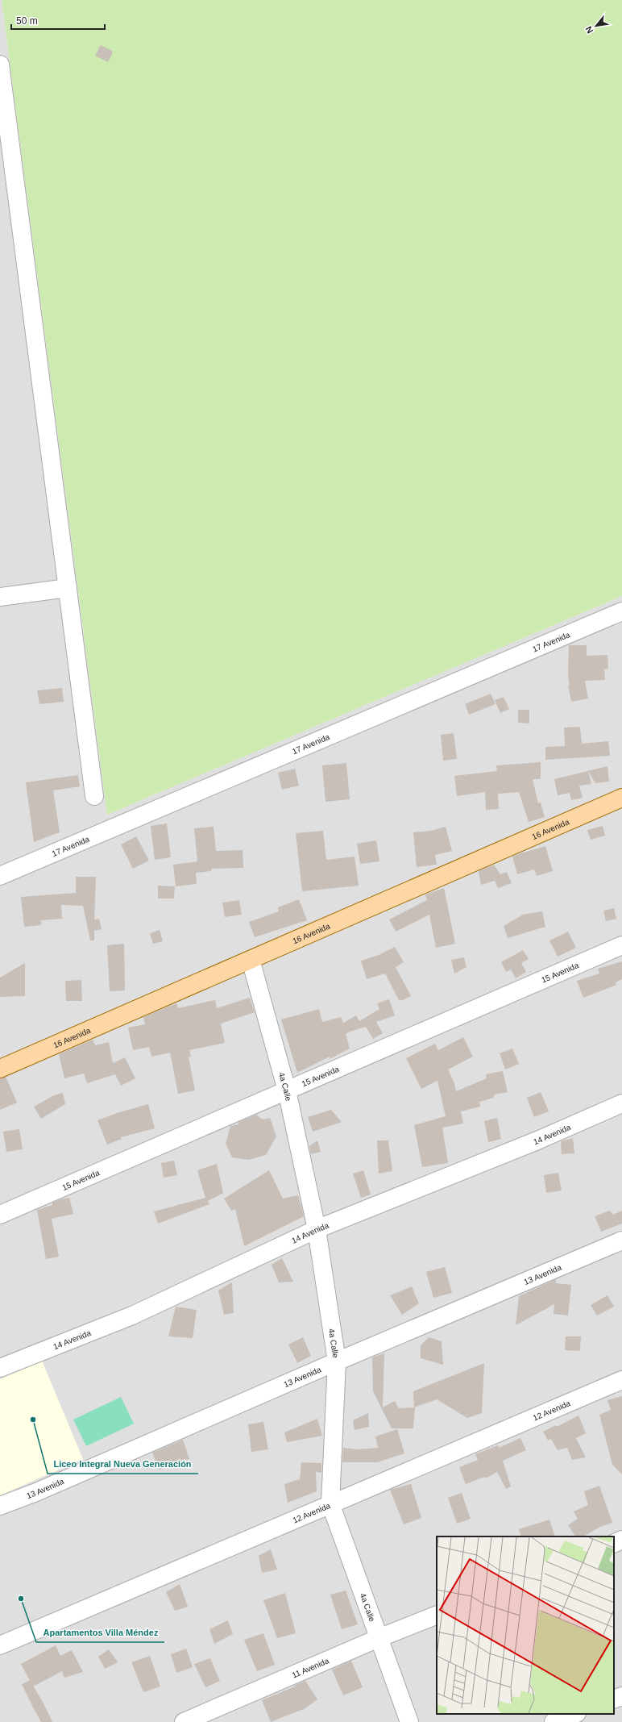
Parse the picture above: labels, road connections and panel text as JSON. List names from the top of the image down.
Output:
{
  "streets": {
    "main road": ["16 Avenida"],
    "street": [
      "17 Avenida",
      "15 Avenida",
      "4a Calle",
      "14 Avenida",
      "13 Avenida",
      "12 Avenida",
      "11 Avenida"
    ]
  },
  "crossings": [
    ["16 Avenida", "4a Calle"],
    ["15 Avenida", "4a Calle"],
    ["4a Calle", "14 Avenida"],
    ["4a Calle", "13 Avenida"],
    ["4a Calle", "12 Avenida"],
    ["4a Calle", "11 Avenida"]
  ],
  "places": ["Liceo Integral Nueva Generación", "Apartamentos Villa Méndez"],
  "scale_bar": "50 m",
  "north": "bottom left"
}
